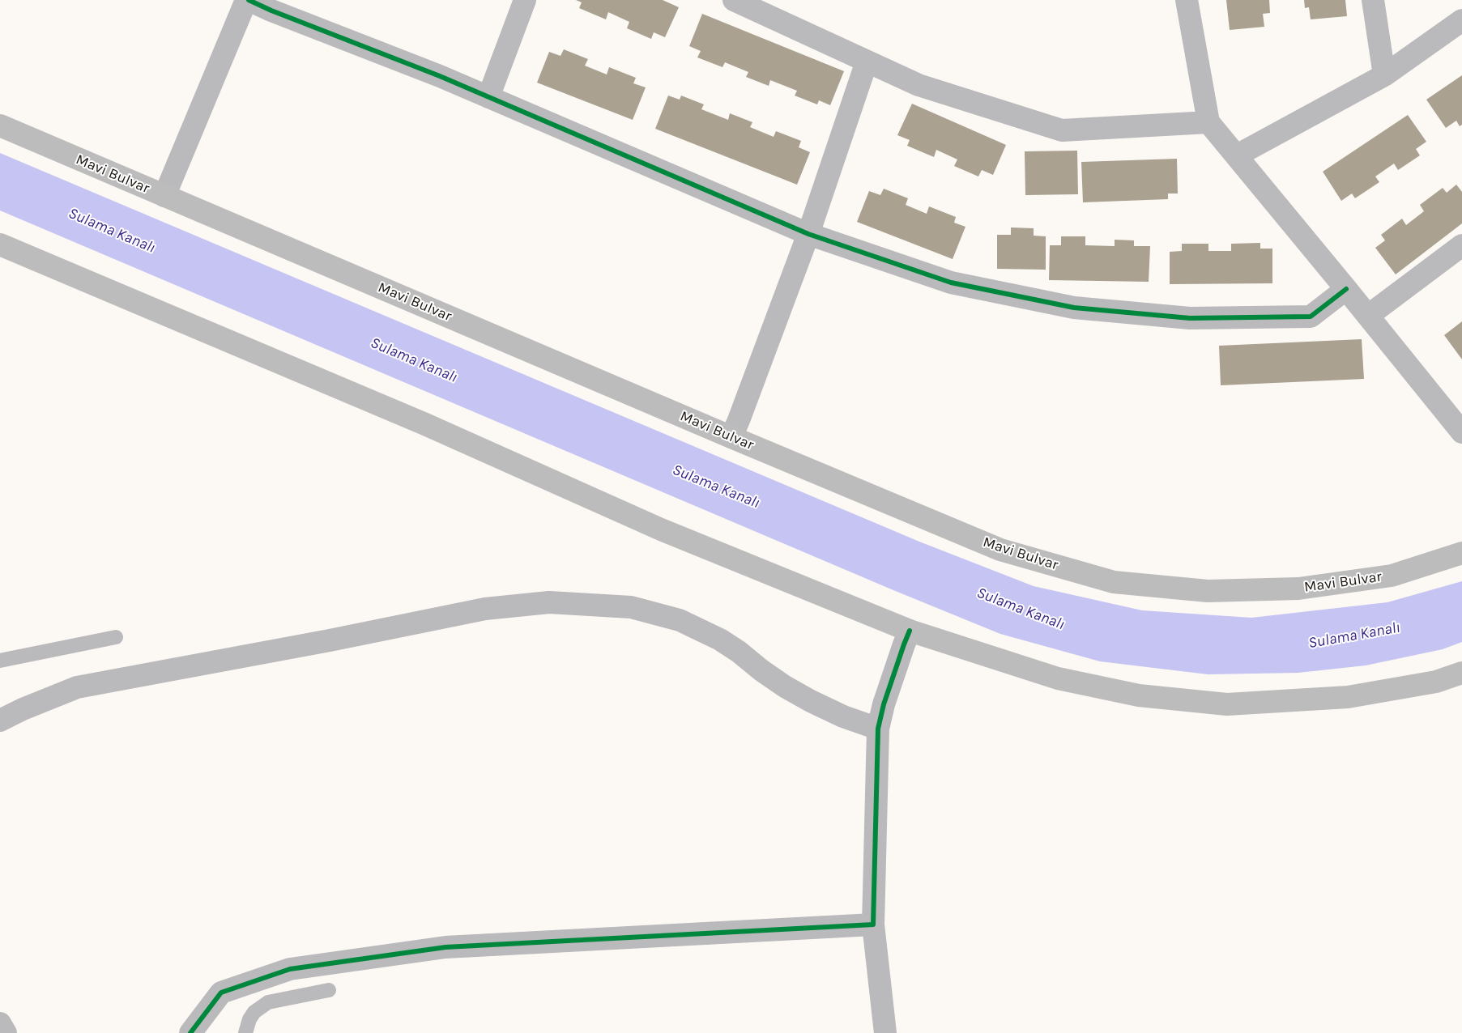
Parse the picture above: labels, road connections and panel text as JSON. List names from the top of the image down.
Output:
{
  "streets": {
    "main road": ["Mavi Bulvar"]
  },
  "water": ["Sulama Kanalı"]
}
